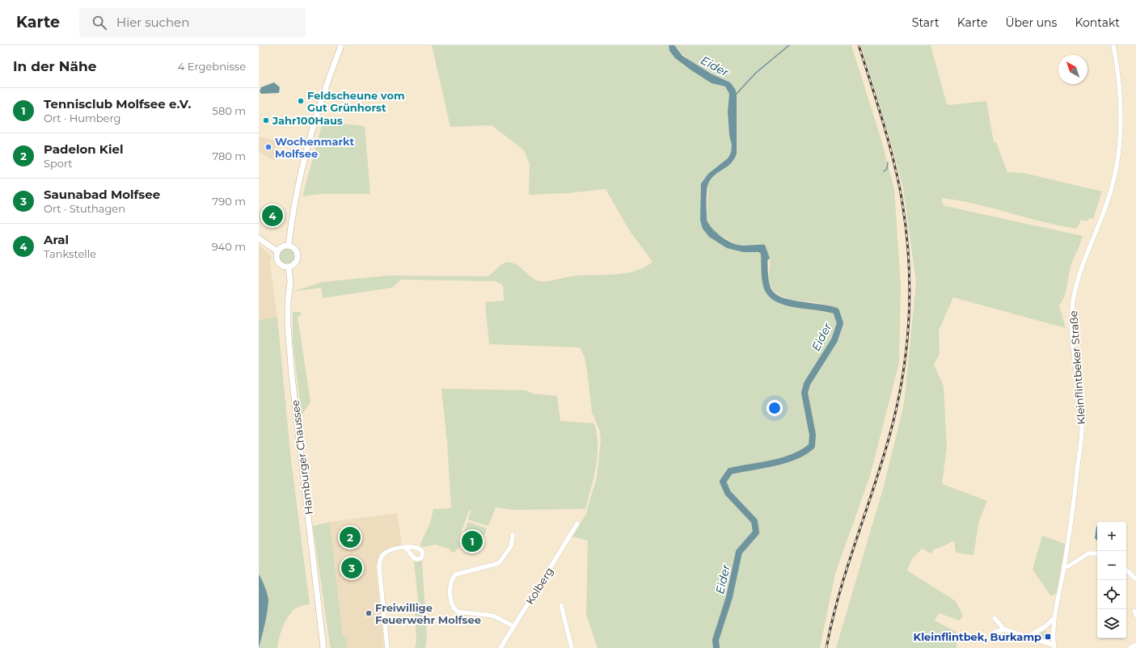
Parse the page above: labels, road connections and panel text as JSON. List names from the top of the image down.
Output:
{
  "streets": {
    "main road": ["Hamburger Chaussee"],
    "street": ["Kleinflintbeker Straße", "Kolberg"]
  },
  "water": ["Eider"],
  "places": {
    "other": [
      "Feldscheune vom Gut Grünhorst",
      "Jahr100Haus",
      "Wochenmarkt Molfsee",
      "Freiwillige Feuerwehr Molfsee"
    ],
    "transit": ["Kleinflintbek, Burkamp"]
  },
  "north": "top left",
  "page": {
    "header": "Karte",
    "search": "Hier suchen",
    "nav": [
      "Start",
      "Karte",
      "Über uns",
      "Kontakt"
    ],
    "heading": ["In der Nähe", "4 Ergebnisse"],
    "list": [
      {
        "mark": "1",
        "name": "Tennisclub Molfsee e.V.",
        "note": "Ort · Humberg",
        "value": "580 m"
      },
      {
        "mark": "2",
        "name": "Padelon Kiel",
        "note": "Sport",
        "value": "780 m"
      },
      {
        "mark": "3",
        "name": "Saunabad Molfsee",
        "note": "Ort · Stuthagen",
        "value": "790 m"
      },
      {
        "mark": "4",
        "name": "Aral",
        "note": "Tankstelle",
        "value": "940 m"
      }
    ],
    "pins": [
      "4",
      "2",
      "1",
      "3"
    ],
    "map_buttons": ["+", "−"]
  }
}
